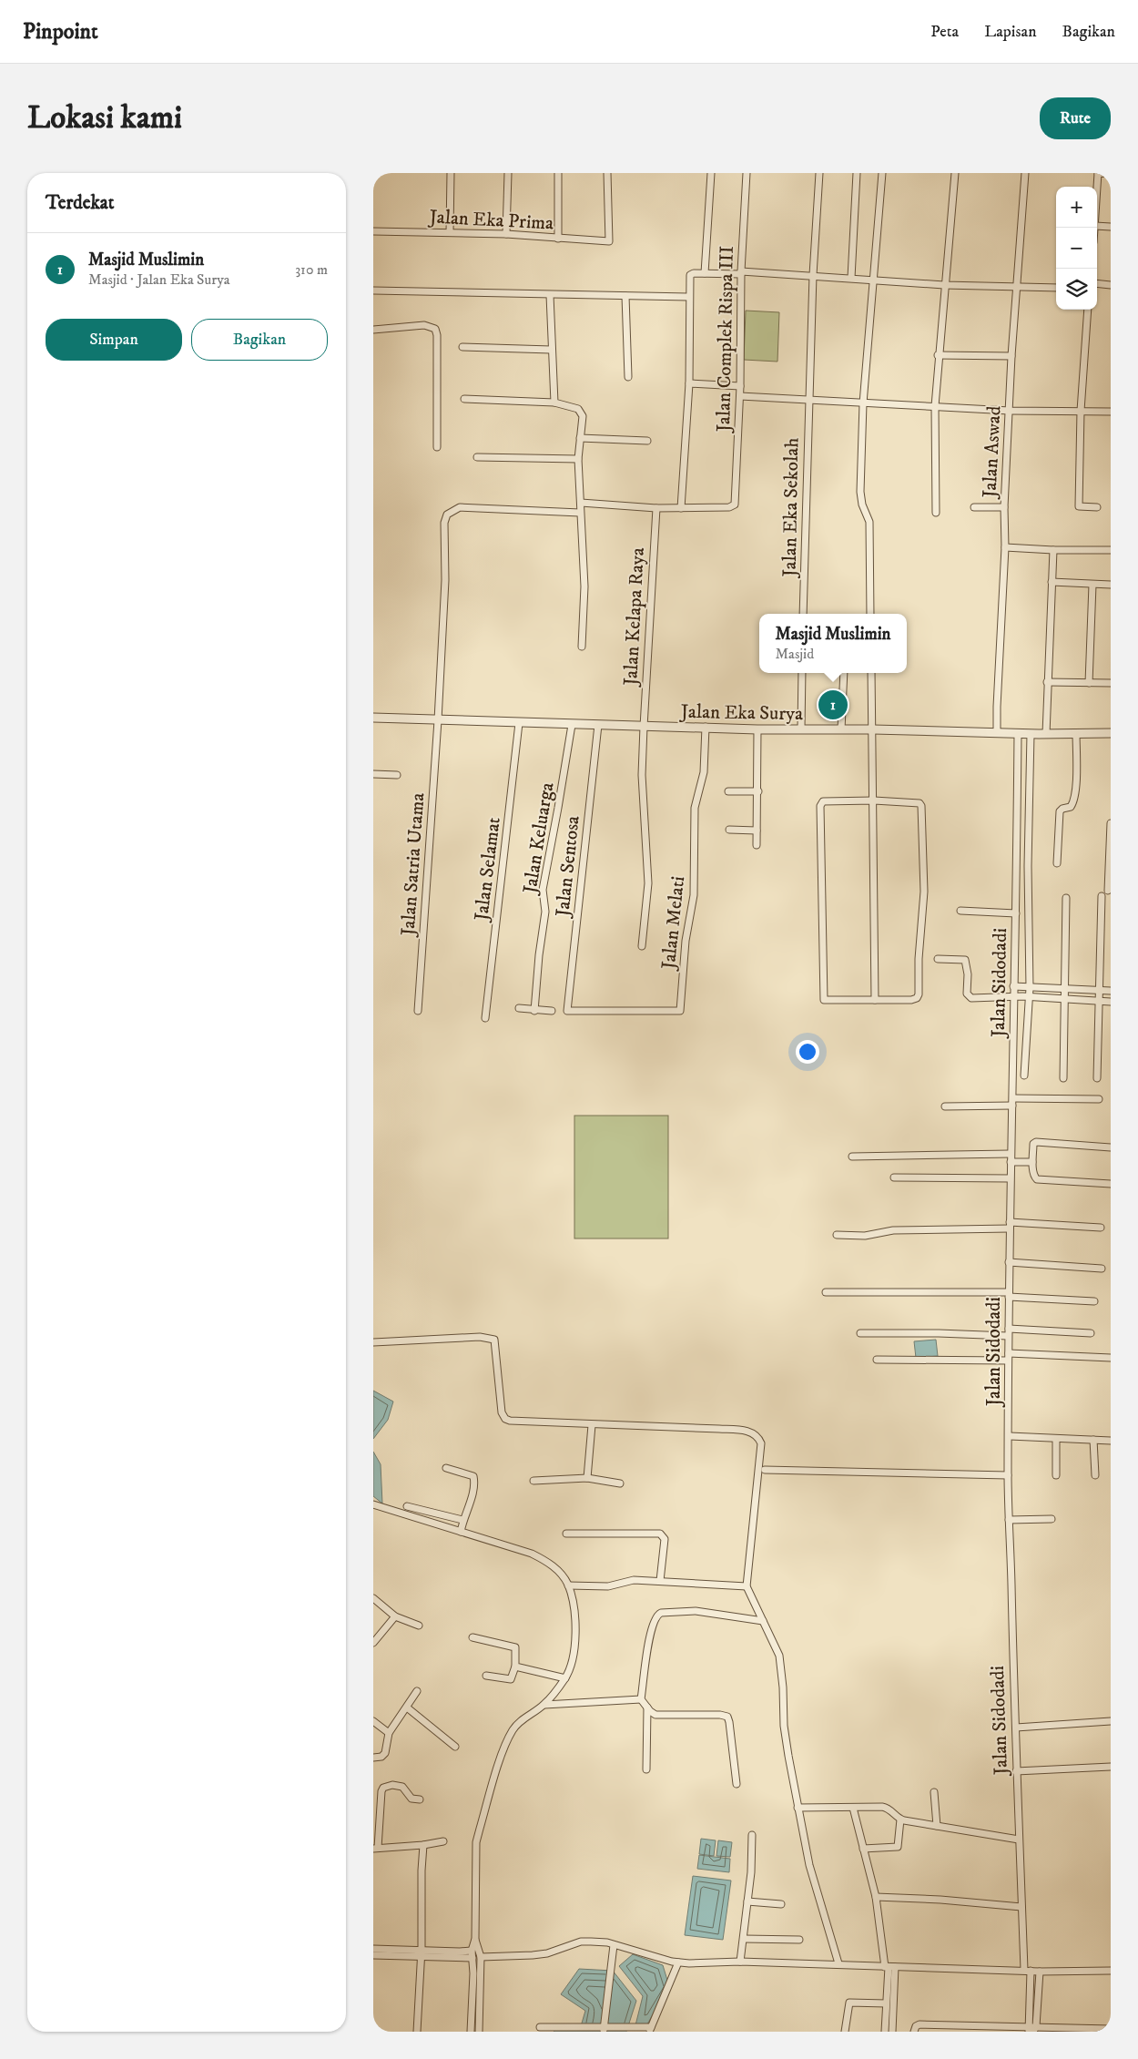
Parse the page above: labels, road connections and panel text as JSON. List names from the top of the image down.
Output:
{
  "streets": {
    "street": [
      "Jalan Eka Prima",
      "Jalan Complek Rispa III",
      "Jalan Aswad",
      "Jalan Eka Sekolah",
      "Jalan Kelapa Raya",
      "Jalan Eka Surya",
      "Jalan Keluarga",
      "Jalan Satria Utama",
      "Jalan Sentosa",
      "Jalan Selamat",
      "Jalan Melati",
      "Jalan Sidodadi"
    ]
  },
  "crossings": [
    ["Jalan Aswad", "Jalan Eka Surya"],
    ["Jalan Kelapa Raya", "Jalan Eka Surya"],
    ["Jalan Eka Surya", "Jalan Keluarga"],
    ["Jalan Eka Surya", "Jalan Satria Utama"],
    ["Jalan Eka Surya", "Jalan Sentosa"],
    ["Jalan Eka Surya", "Jalan Selamat"],
    ["Jalan Eka Surya", "Jalan Melati"],
    ["Jalan Eka Surya", "Jalan Sidodadi"],
    ["Jalan Sentosa", "Jalan Melati"]
  ],
  "page": {
    "header": "Pinpoint",
    "nav": ["Peta", "Lapisan", "Bagikan"],
    "buttons": [
      "Rute",
      ["Simpan", "Bagikan"]
    ],
    "title": "Lokasi kami",
    "heading": "Terdekat",
    "map_buttons": ["+", "−"],
    "list": [
      {
        "mark": "1",
        "name": "Masjid Muslimin",
        "note": "Masjid · Jalan Eka Surya",
        "value": "310 m"
      }
    ],
    "popup": ["Masjid Muslimin", "Masjid"],
    "pins": "1"
  }
}
